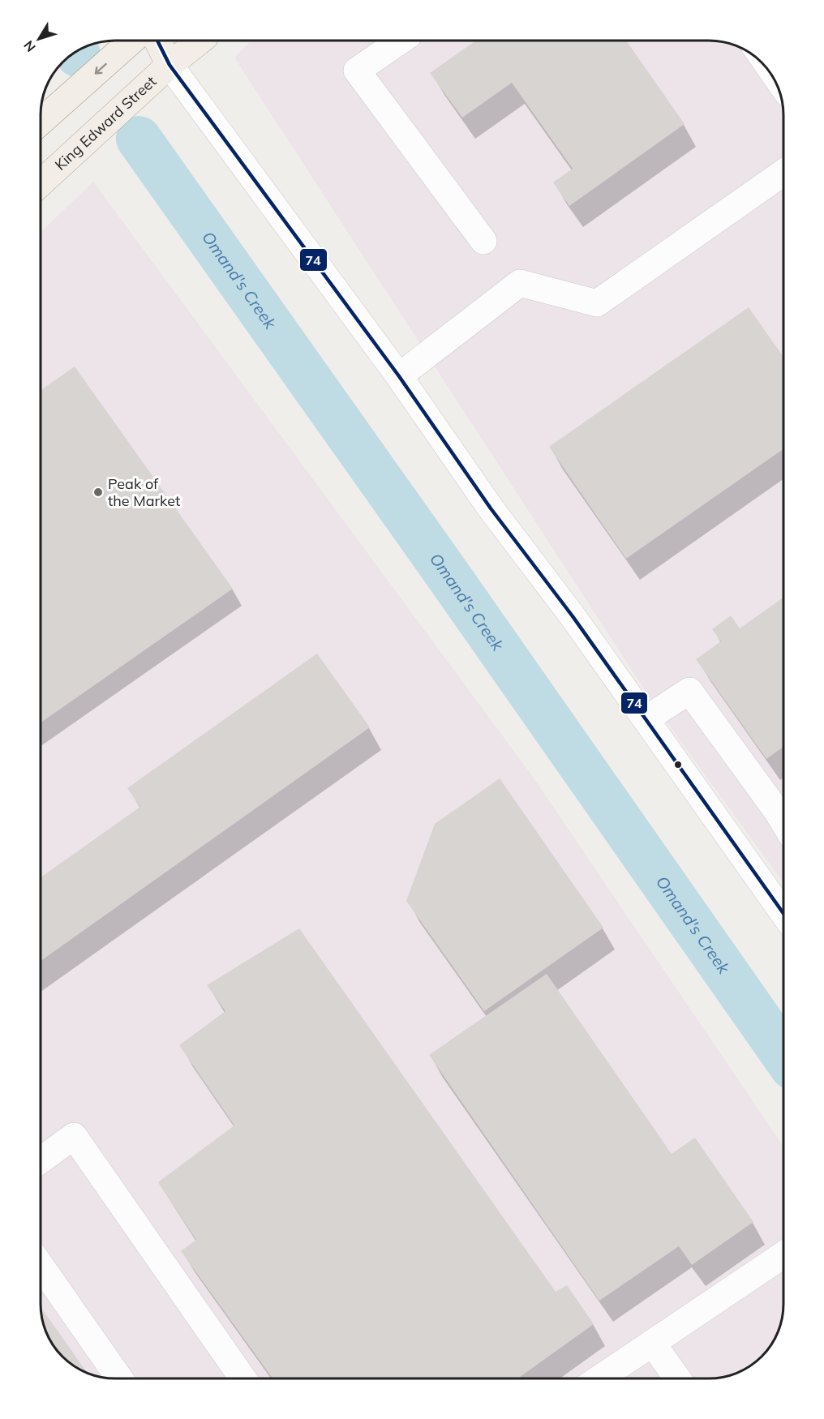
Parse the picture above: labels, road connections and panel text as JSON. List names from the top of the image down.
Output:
{
  "streets": {
    "main road": ["King Edward Street"]
  },
  "water": ["Omand's Creek"],
  "places": ["Peak of the Market"],
  "lines": ["transit line 74"],
  "north": "bottom left"
}
